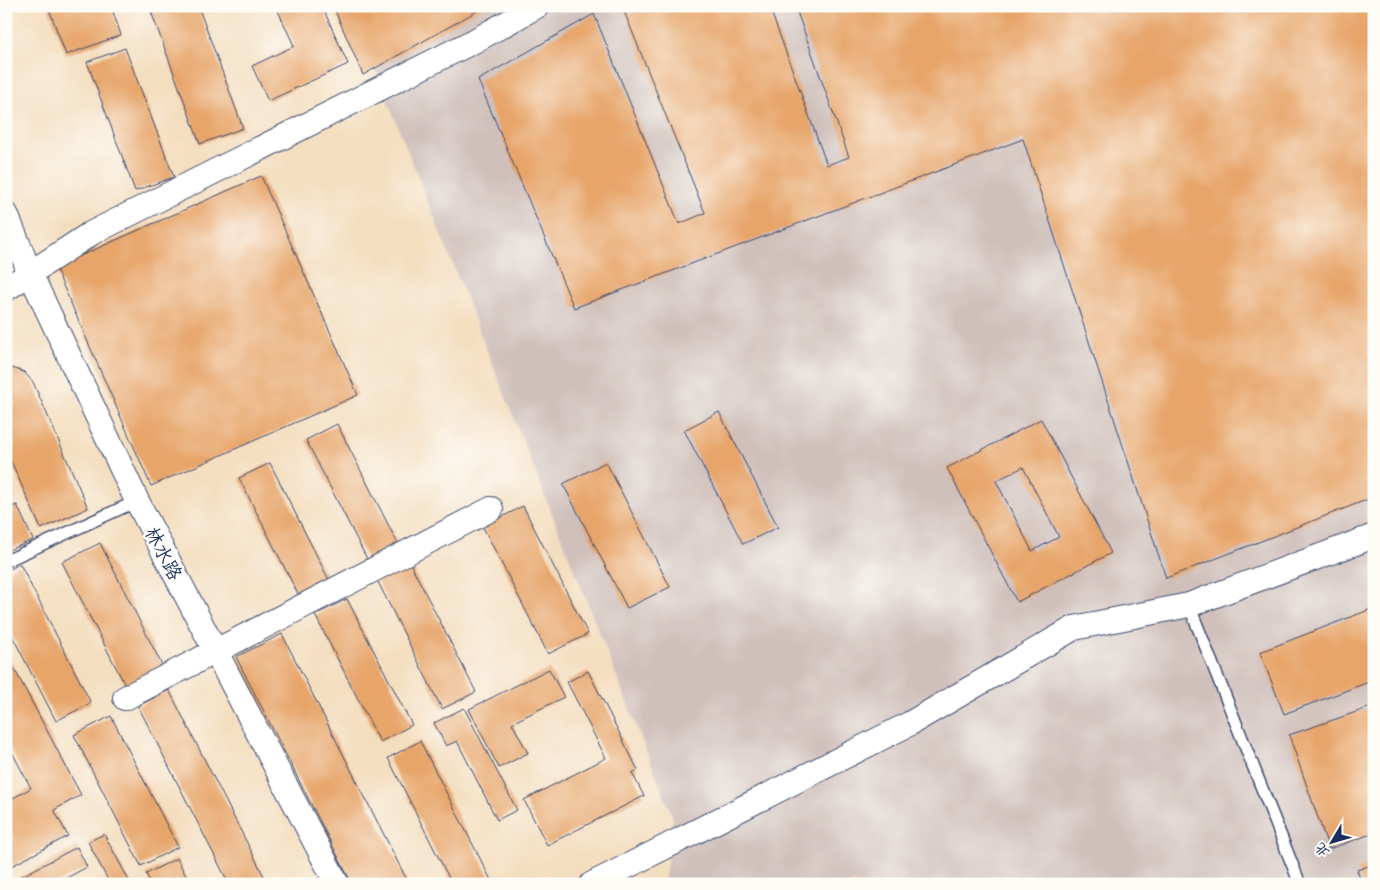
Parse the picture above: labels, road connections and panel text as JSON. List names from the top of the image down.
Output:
{
  "streets": {
    "street": ["林水路"]
  },
  "north": "bottom left"
}
